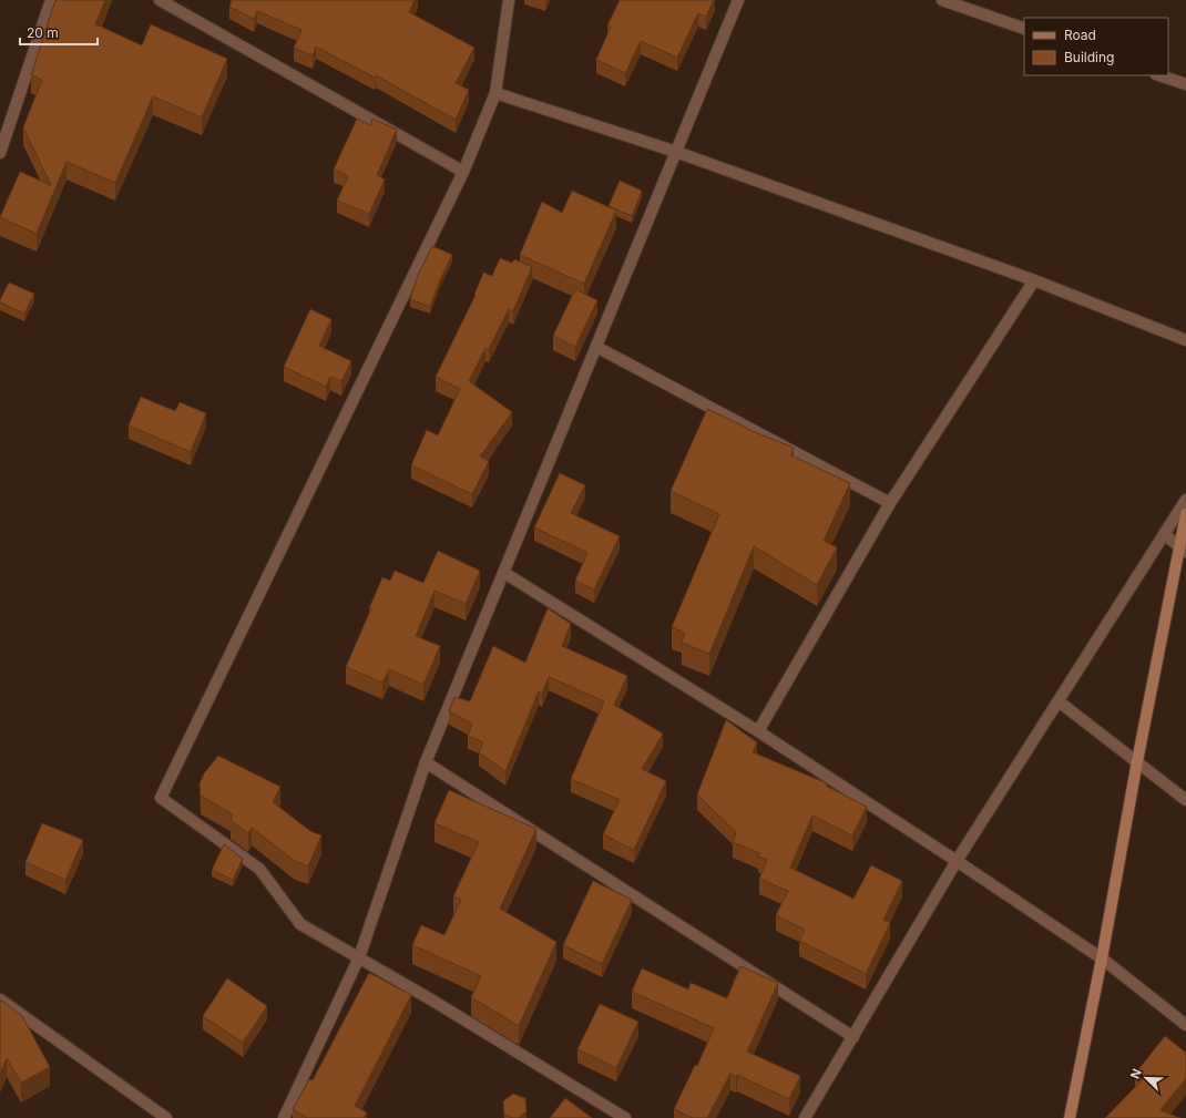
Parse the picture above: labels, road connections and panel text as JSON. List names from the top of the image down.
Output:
{
  "legend": ["Road", "Building"],
  "scale_bar": "20 m",
  "north": "top left"
}
